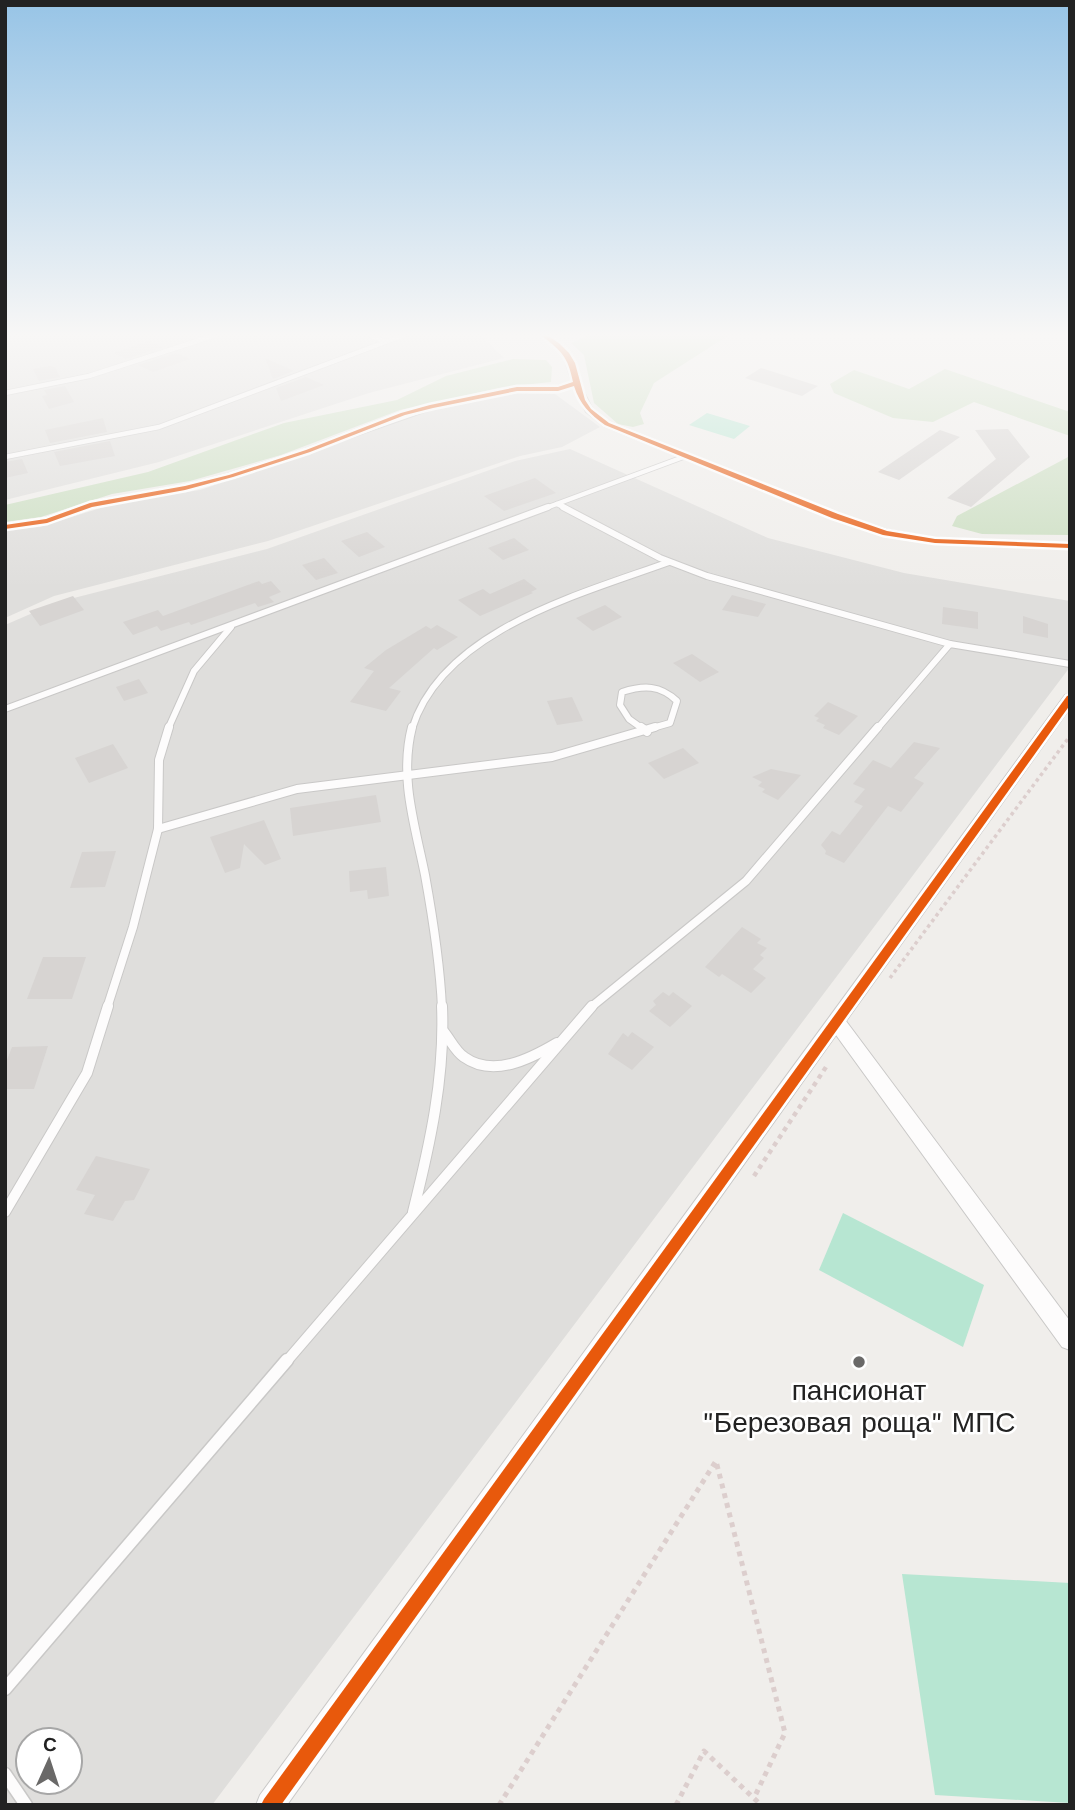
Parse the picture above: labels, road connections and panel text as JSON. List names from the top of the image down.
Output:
{
  "places": ["пансионат \"Березовая роща\" МПС"],
  "north": "top"
}
